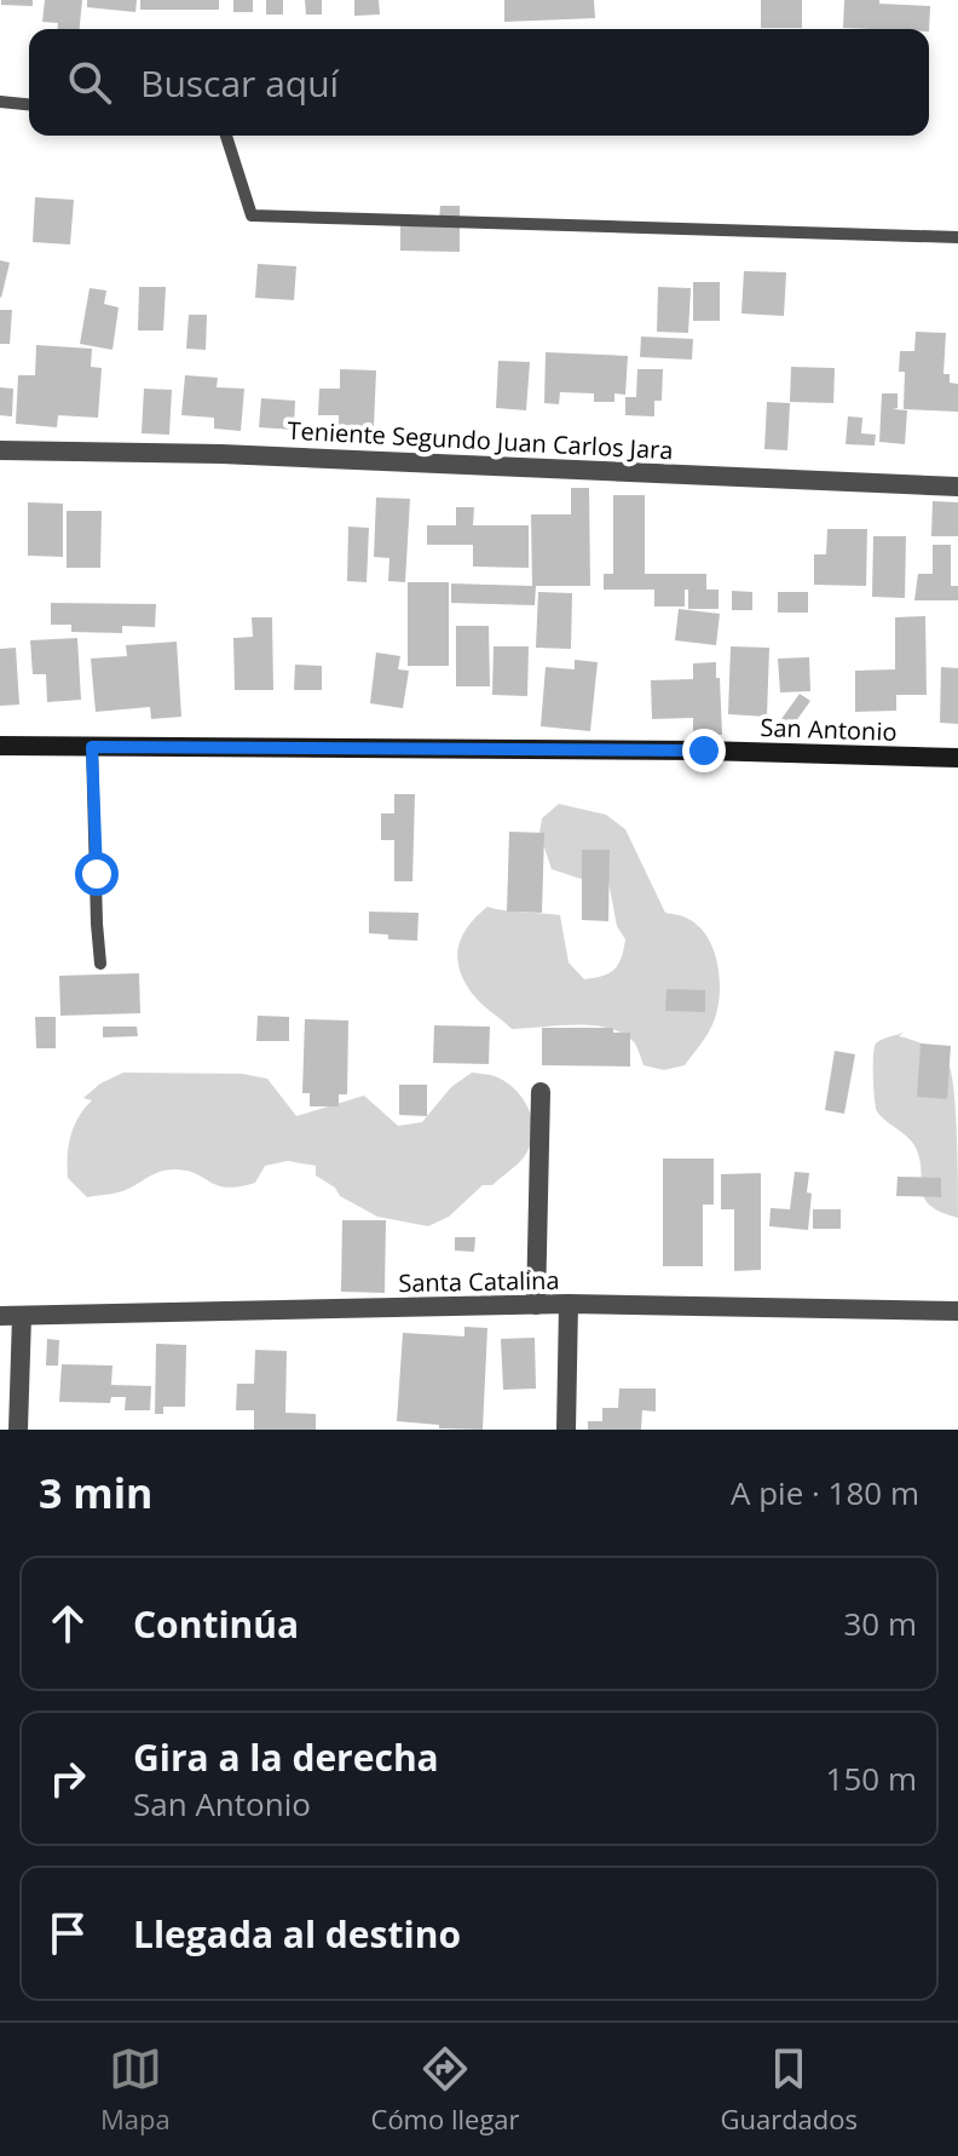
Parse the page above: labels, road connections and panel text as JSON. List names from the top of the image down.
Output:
{
  "streets": {
    "street": ["Teniente Segundo Juan Carlos Jara", "San Antonio", "Santa Catalina"]
  },
  "page": {
    "search": "Buscar aquí",
    "heading": ["3 min", "A pie · 180 m"],
    "list": [
      ["Continúa", "30 m"],
      ["Gira a la derecha", "San Antonio", "150 m"],
      "Llegada al destino"
    ],
    "nav": ["Mapa", "Cómo llegar", "Guardados"]
  }
}
